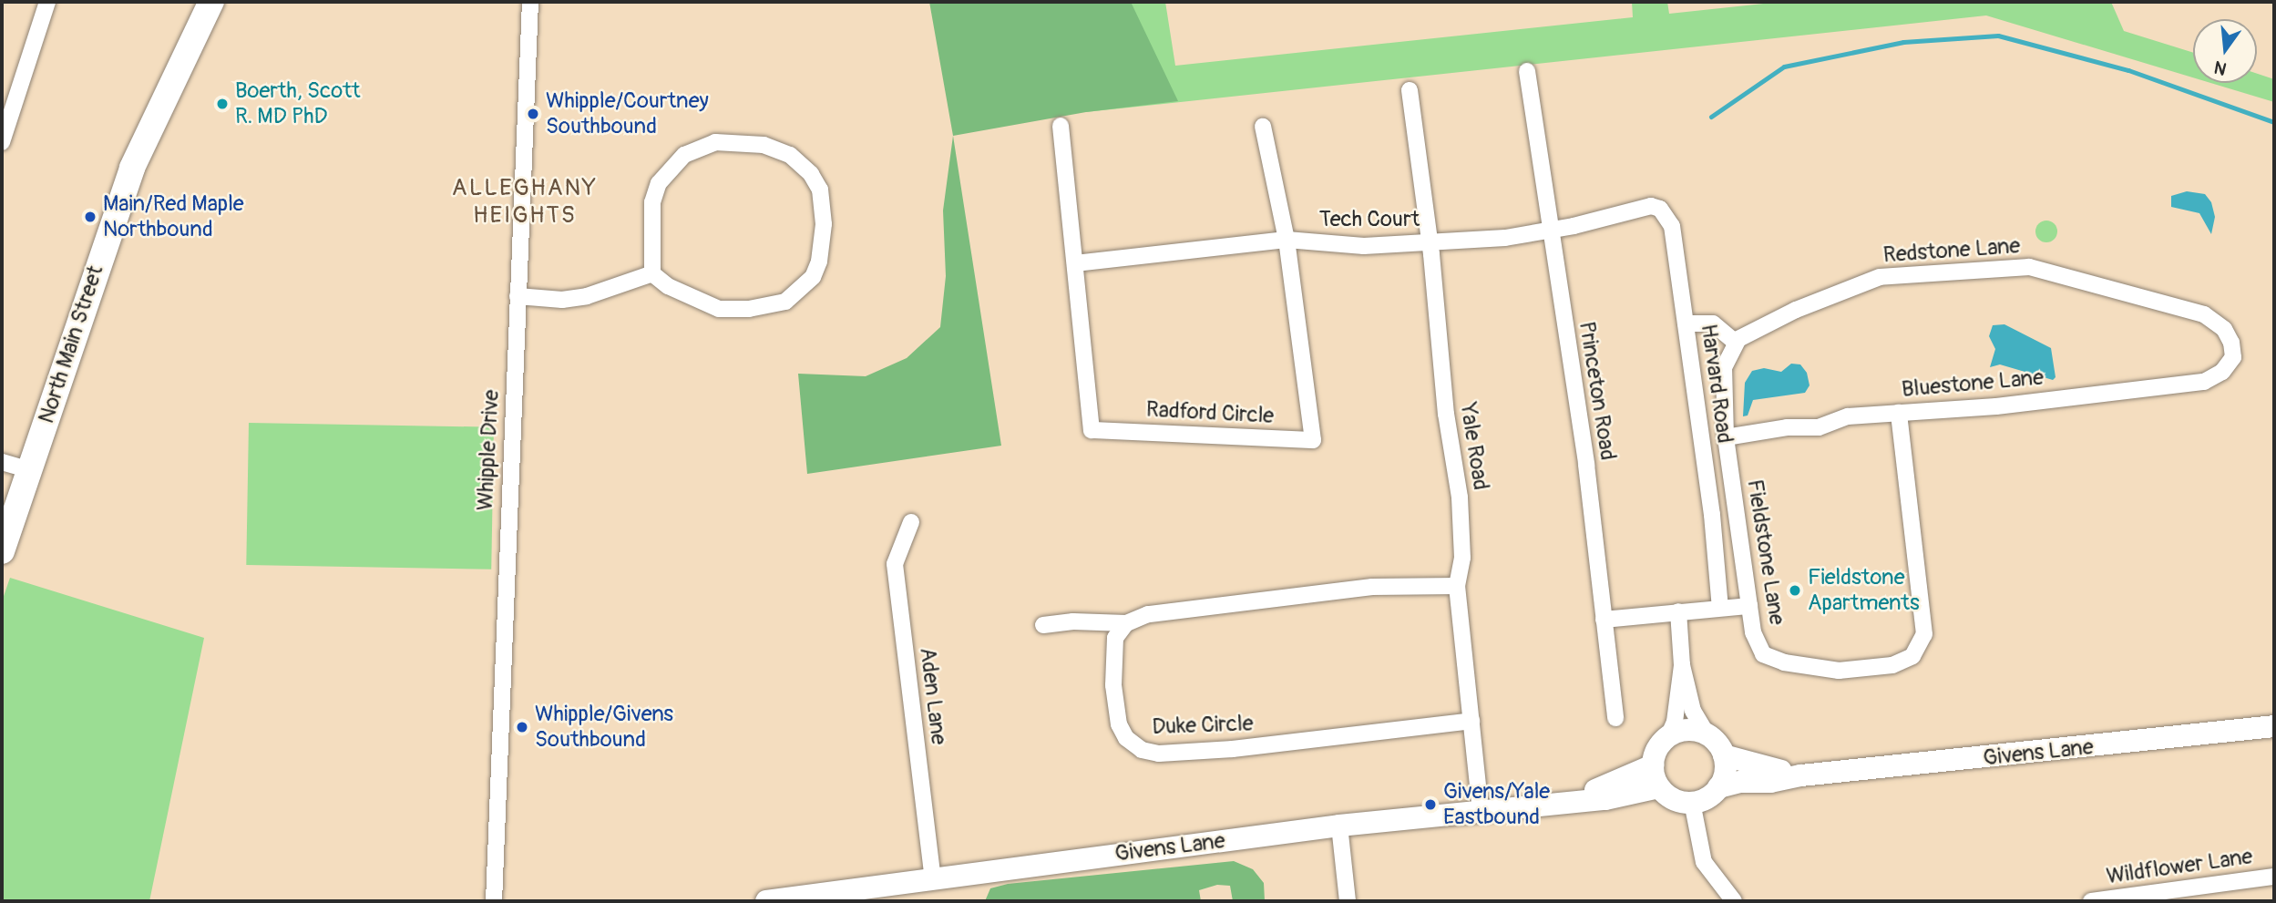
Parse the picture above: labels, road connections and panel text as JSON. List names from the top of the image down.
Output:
{
  "streets": {
    "main road": ["North Main Street"],
    "street": [
      "Tech Court",
      "Redstone Lane",
      "Harvard Road",
      "Bluestone Lane",
      "Princeton Road",
      "Radford Circle",
      "Yale Road",
      "Whipple Drive",
      "Fieldstone Lane",
      "Aden Lane",
      "Duke Circle",
      "Givens Lane",
      "Wildflower Lane"
    ]
  },
  "crossings": [
    ["Tech Court", "Harvard Road"],
    ["Tech Court", "Princeton Road"],
    ["Tech Court", "Radford Circle"],
    ["Tech Court", "Yale Road"],
    ["Redstone Lane", "Bluestone Lane"],
    ["Bluestone Lane", "Fieldstone Lane"],
    ["Yale Road", "Duke Circle"],
    ["Yale Road", "Givens Lane"],
    ["Aden Lane", "Givens Lane"]
  ],
  "districts": ["ALLEGHANY HEIGHTS"],
  "places": [
    "Boerth, Scott R. MD PhD",
    "Whipple/Courtney Southbound",
    "Main/Red Maple Northbound",
    "Fieldstone Apartments",
    "Whipple/Givens Southbound",
    "Givens/Yale Eastbound"
  ],
  "north": "bottom"
}
